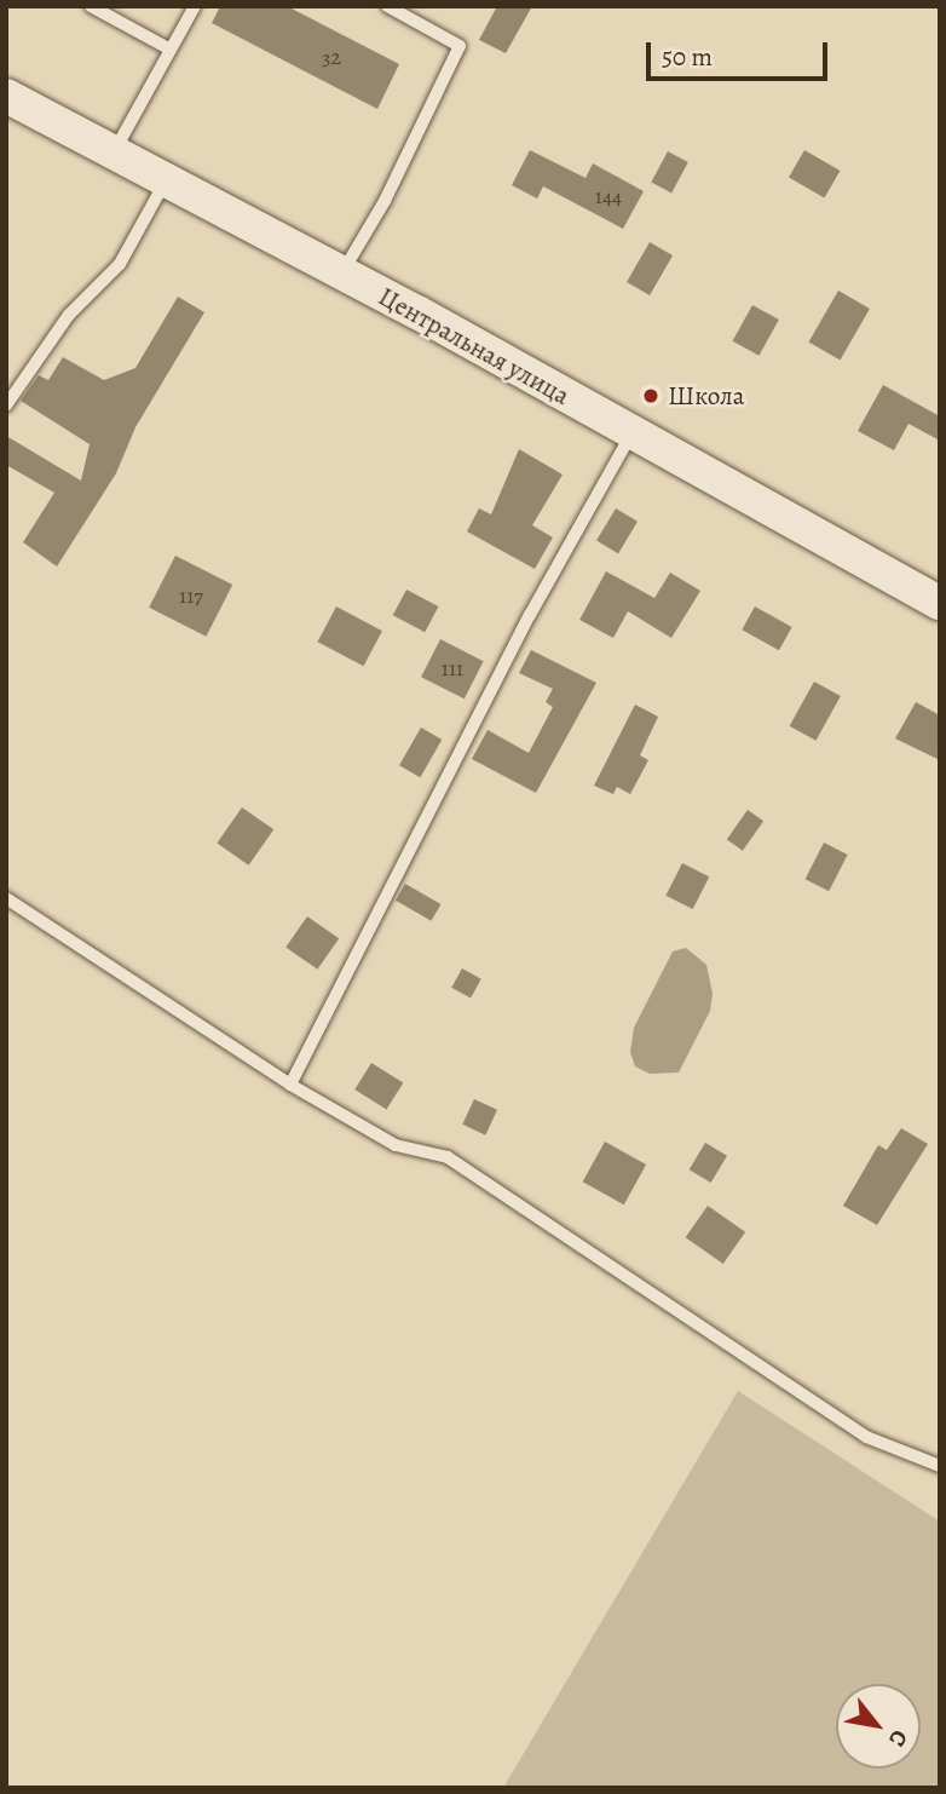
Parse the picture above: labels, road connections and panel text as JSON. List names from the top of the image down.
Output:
{
  "streets": {
    "main road": ["Центральная улица"]
  },
  "places": ["Школа"],
  "house_numbers": [
    "32",
    "144",
    "117",
    "111"
  ],
  "scale_bar": "50 m",
  "north": "bottom right"
}
